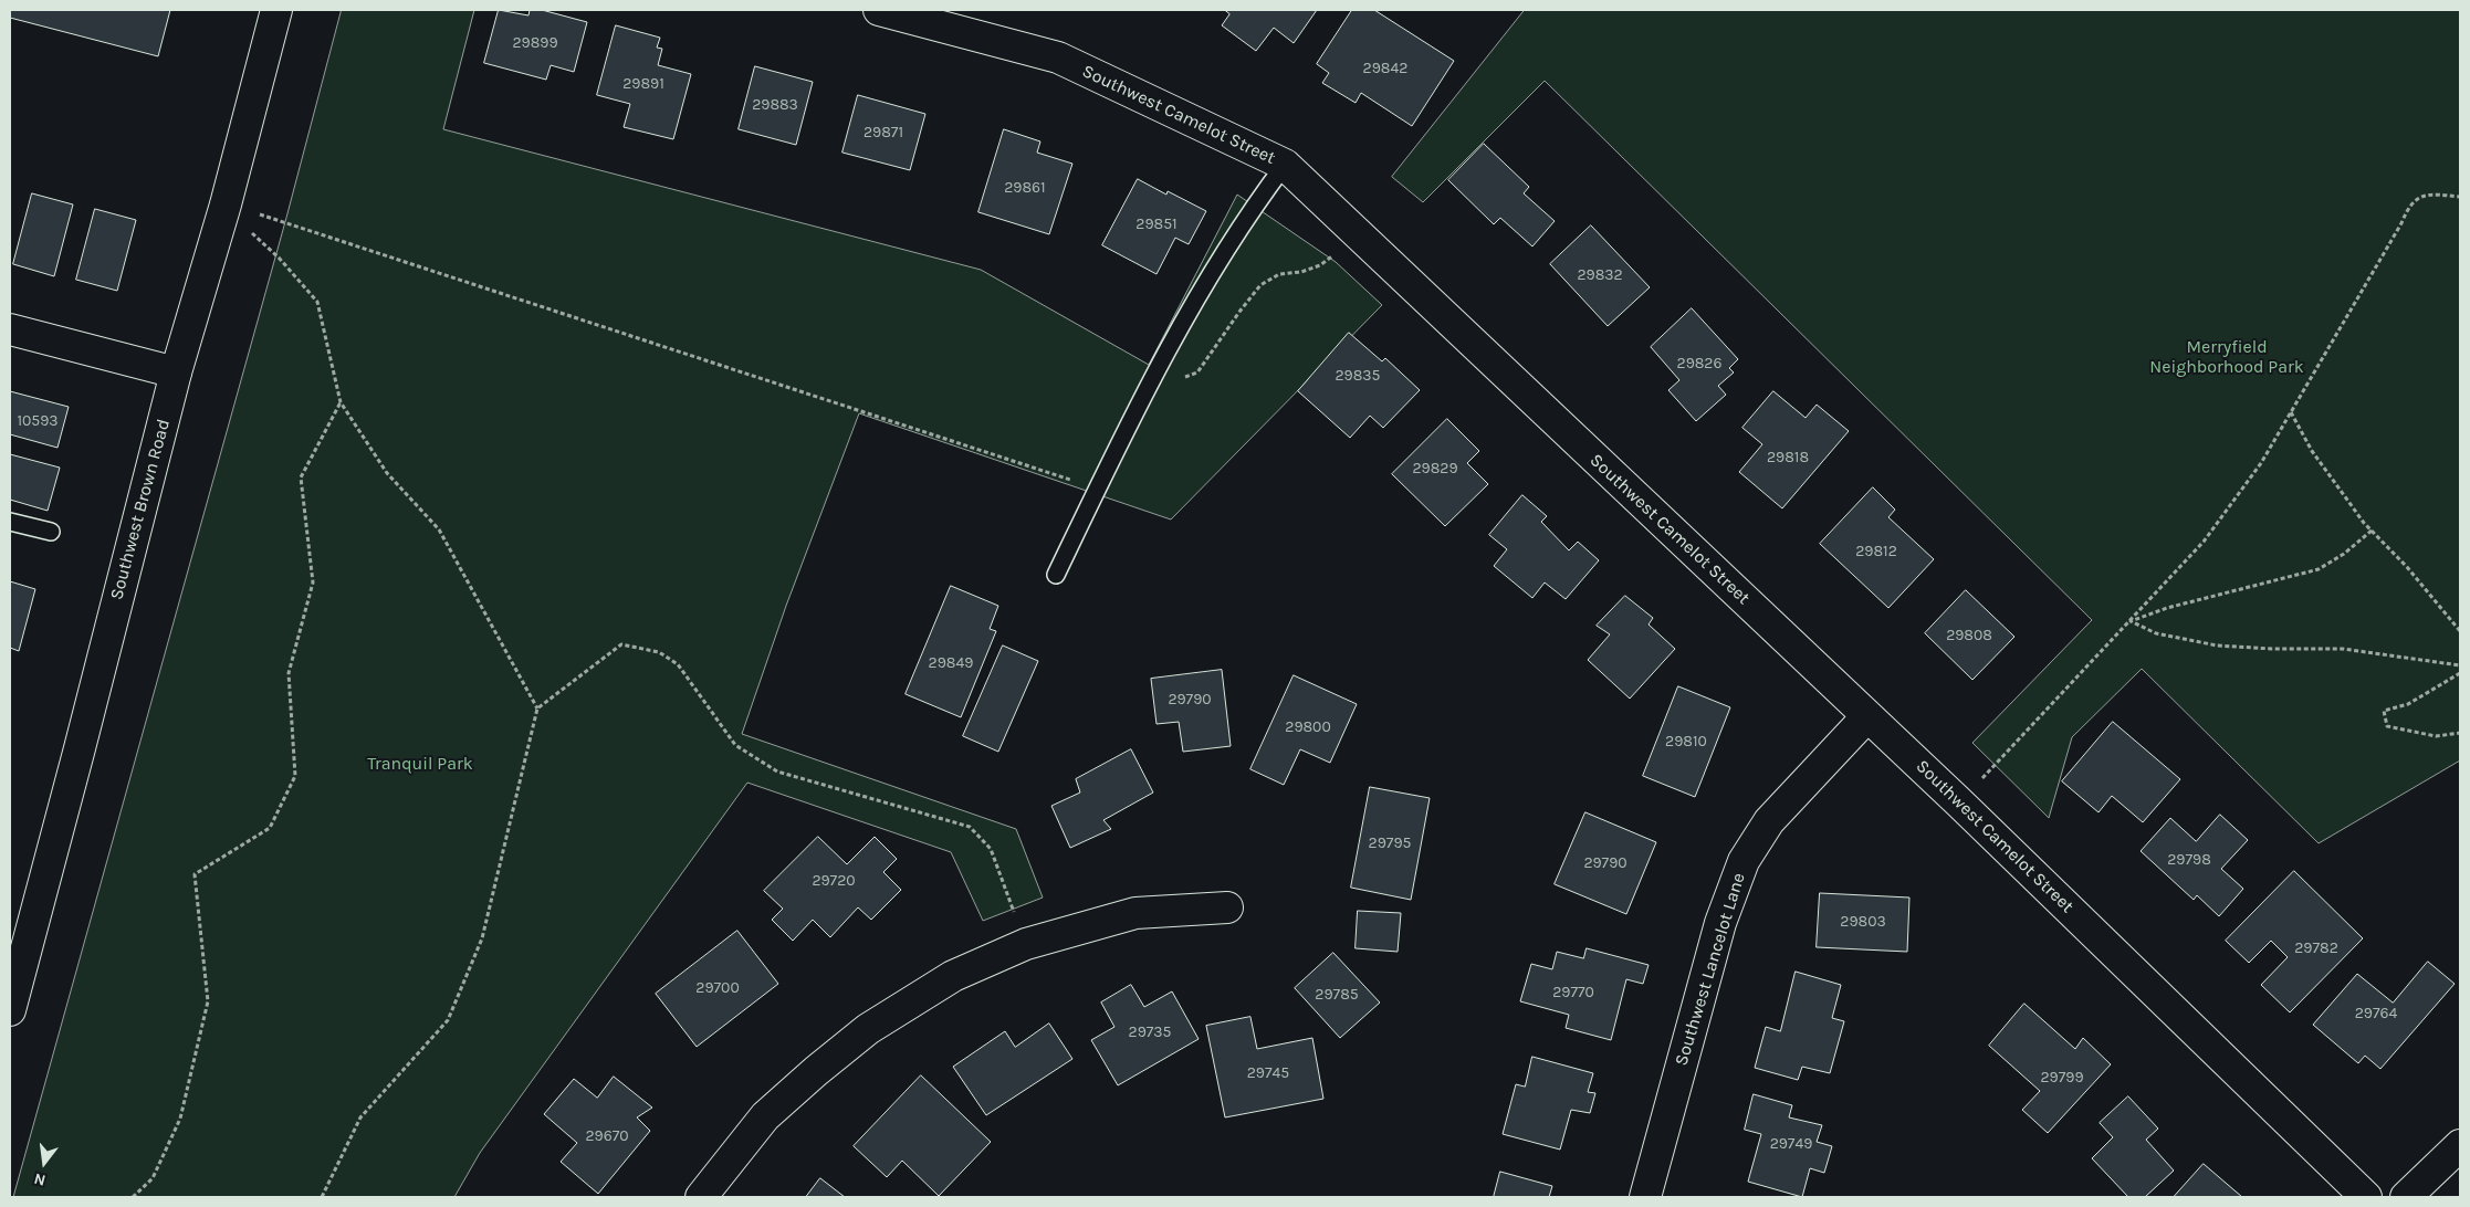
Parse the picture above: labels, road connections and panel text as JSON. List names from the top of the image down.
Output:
{
  "streets": {
    "street": ["Southwest Camelot Street", "Southwest Brown Road", "Southwest Lancelot Lane"]
  },
  "crossings": [
    ["Southwest Camelot Street", "Southwest Lancelot Lane"]
  ],
  "parks": ["Merryfield Neighborhood Park", "Tranquil Park"],
  "house_numbers": [
    "29899",
    "29842",
    "29891",
    "29883",
    "29871",
    "29861",
    "29851",
    "29832",
    "29826",
    "29835",
    "10593",
    "29818",
    "29829",
    "29812",
    "29808",
    "29849",
    "29790",
    "29800",
    "29810",
    "29795",
    "29798",
    "29790",
    "29720",
    "29803",
    "29782",
    "29700",
    "29770",
    "29785",
    "29764",
    "29735",
    "29745",
    "29799",
    "29670",
    "29749"
  ],
  "north": "bottom"
}
